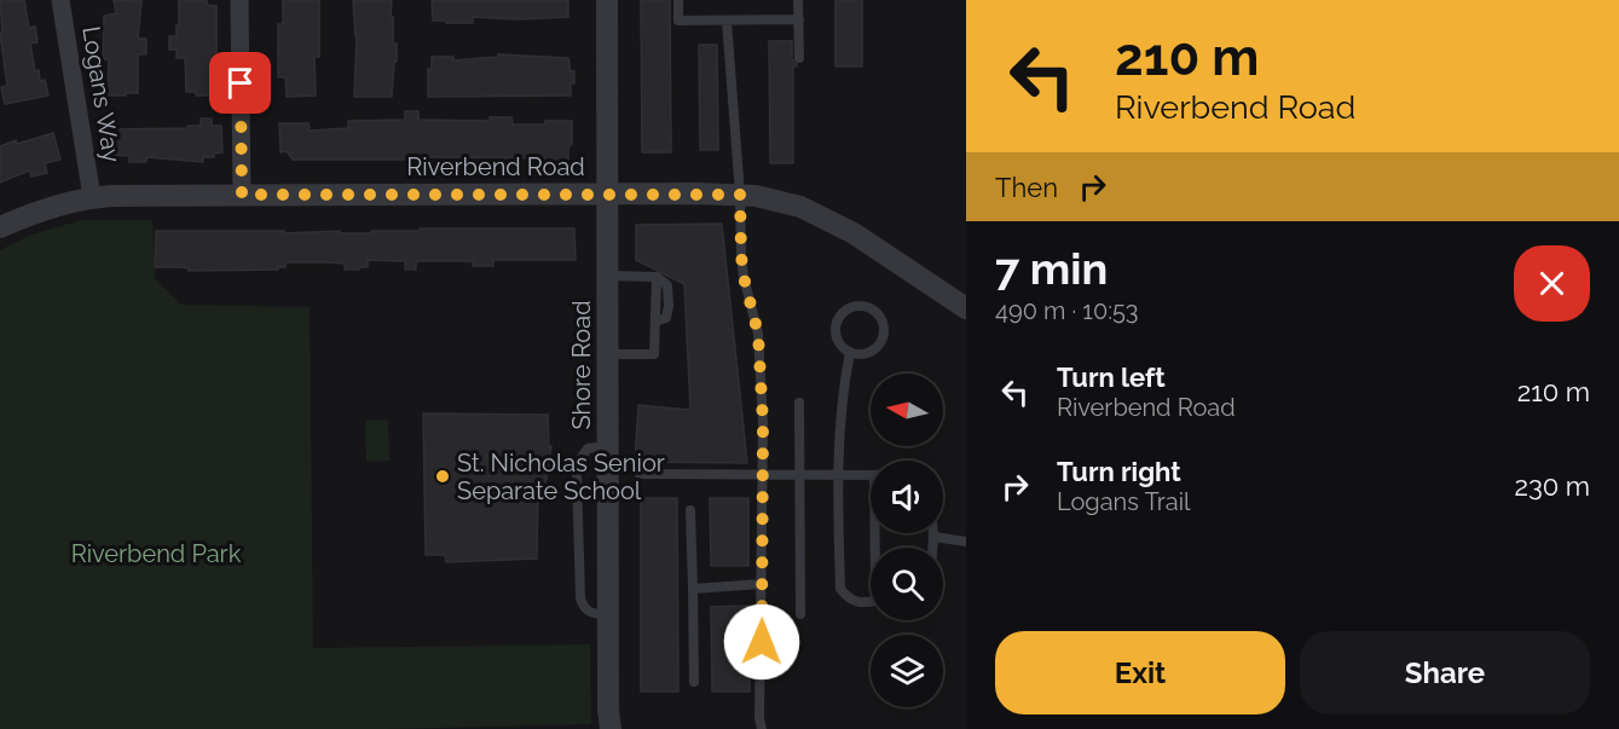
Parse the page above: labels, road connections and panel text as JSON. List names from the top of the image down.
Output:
{
  "streets": {
    "street": ["Logans Way", "Riverbend Road", "Shore Road"]
  },
  "crossings": [
    ["Logans Way", "Riverbend Road"],
    ["Riverbend Road", "Shore Road"]
  ],
  "parks": ["Riverbend Park"],
  "places": ["St. Nicholas Senior Separate School"],
  "north": "left",
  "page": {
    "turn": ["210 m", "Riverbend Road"],
    "then": "Then",
    "heading": ["7 min", "490 m · 10:53"],
    "list": [
      {
        "name": "Turn left",
        "note": "Riverbend Road",
        "value": "210 m"
      },
      {
        "name": "Turn right",
        "note": "Logans Trail",
        "value": "230 m"
      }
    ],
    "buttons": ["Exit", "Share"]
  }
}
